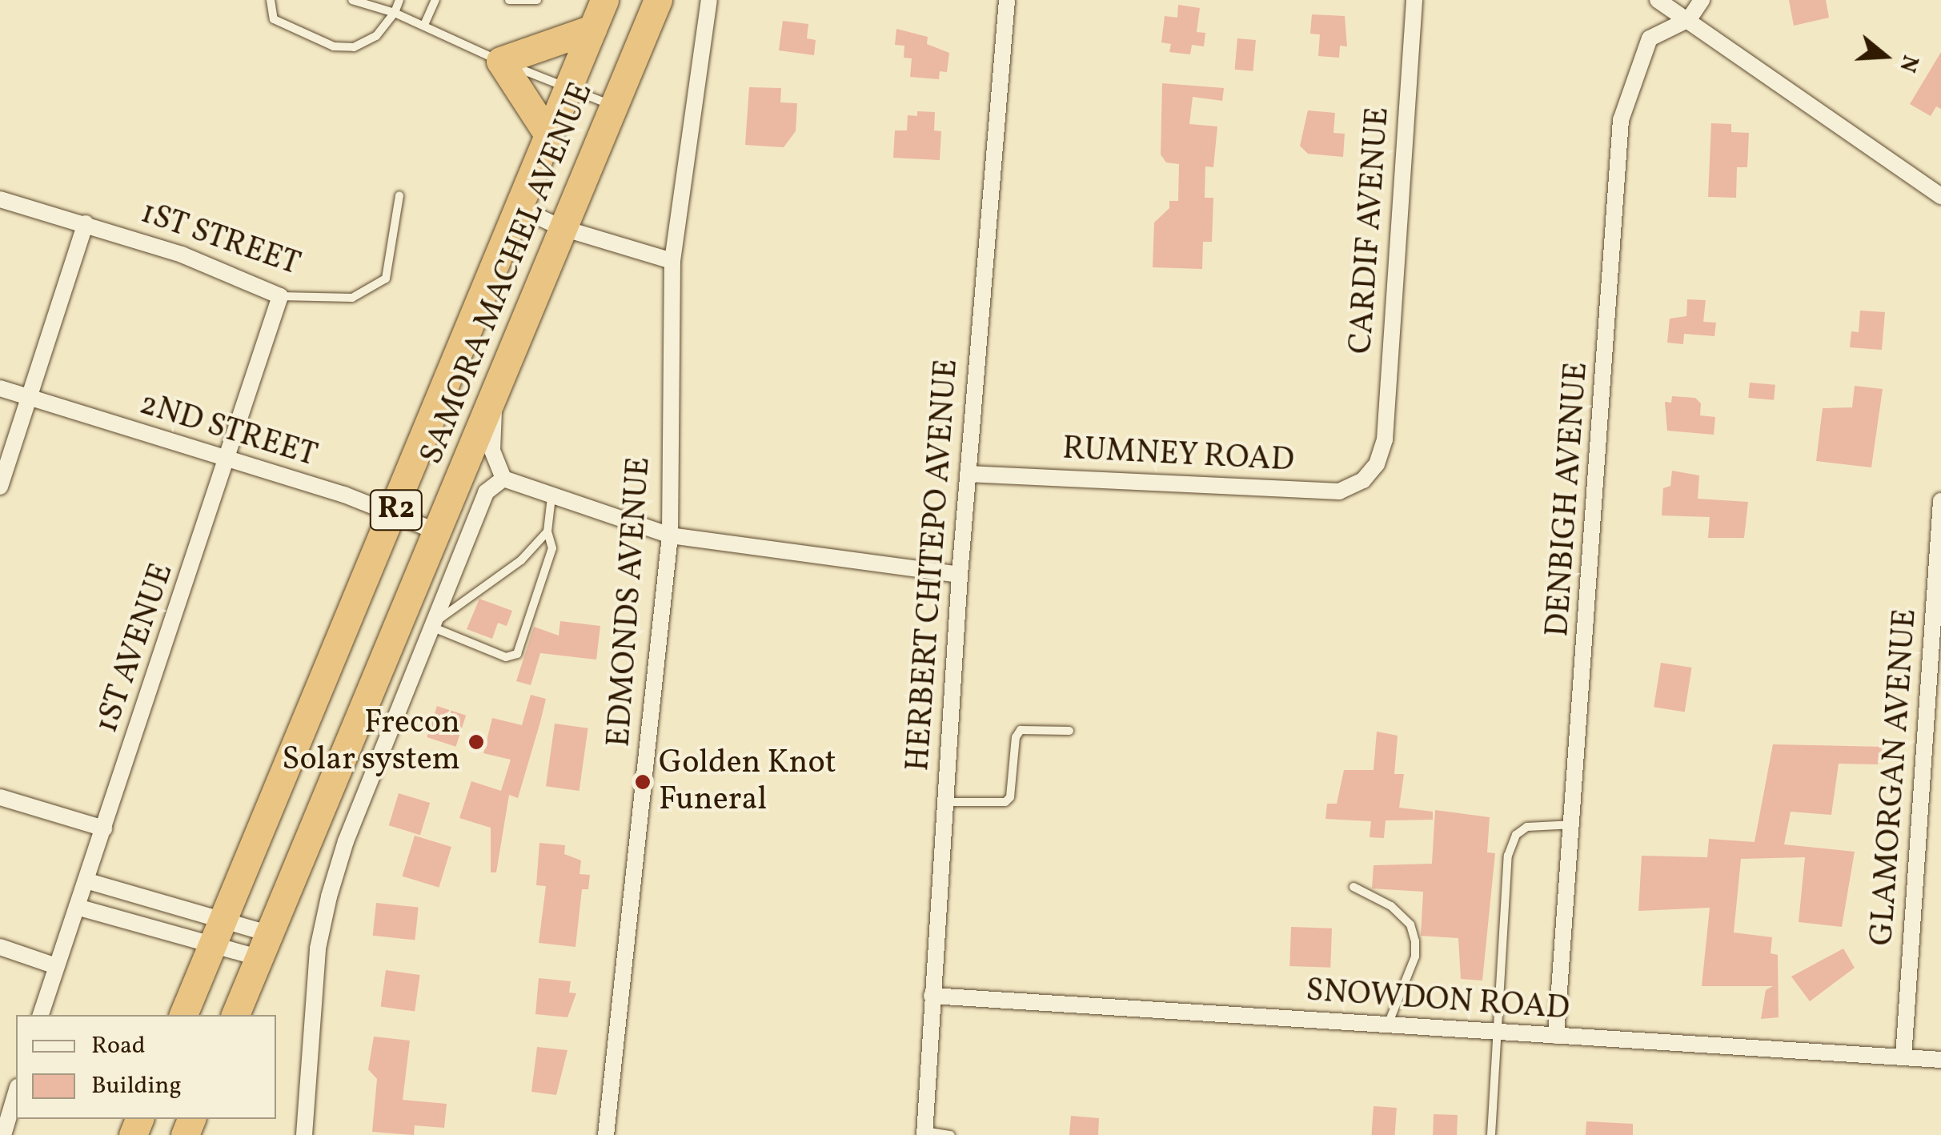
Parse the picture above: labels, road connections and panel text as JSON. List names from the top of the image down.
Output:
{
  "streets": {
    "highway": ["SAMORA MACHEL AVENUE", "R2"],
    "street": [
      "CARDIF AVENUE",
      "1ST STREET",
      "2ND STREET",
      "RUMNEY ROAD",
      "DENBIGH AVENUE",
      "HERBERT CHITEPO AVENUE",
      "EDMONDS AVENUE",
      "1ST AVENUE",
      "GLAMORGAN AVENUE",
      "SNOWDON ROAD"
    ]
  },
  "crossings": [
    ["CARDIF AVENUE", "RUMNEY ROAD"],
    ["1ST STREET", "1ST AVENUE"],
    ["SAMORA MACHEL AVENUE", "2ND STREET"],
    ["2ND STREET", "1ST AVENUE"],
    ["RUMNEY ROAD", "HERBERT CHITEPO AVENUE"],
    ["DENBIGH AVENUE", "SNOWDON ROAD"],
    ["HERBERT CHITEPO AVENUE", "SNOWDON ROAD"],
    ["GLAMORGAN AVENUE", "SNOWDON ROAD"]
  ],
  "places": ["Frecon Solar system", "Golden Knot Funeral"],
  "legend": ["Road", "Building"],
  "north": "right"
}
